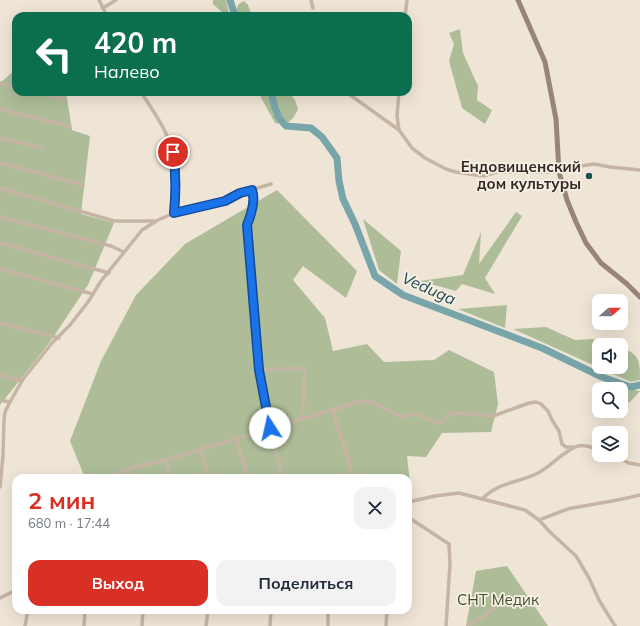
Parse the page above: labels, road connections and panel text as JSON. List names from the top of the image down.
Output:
{
  "water": ["Veduga"],
  "parks": ["СНТ Медик"],
  "places": ["Ендовищенский дом культуры"],
  "north": "right",
  "page": {
    "turn": ["420 m", "Налево"],
    "heading": ["2 мин", "680 m · 17:44"],
    "buttons": ["Выход", "Поделиться"]
  }
}
